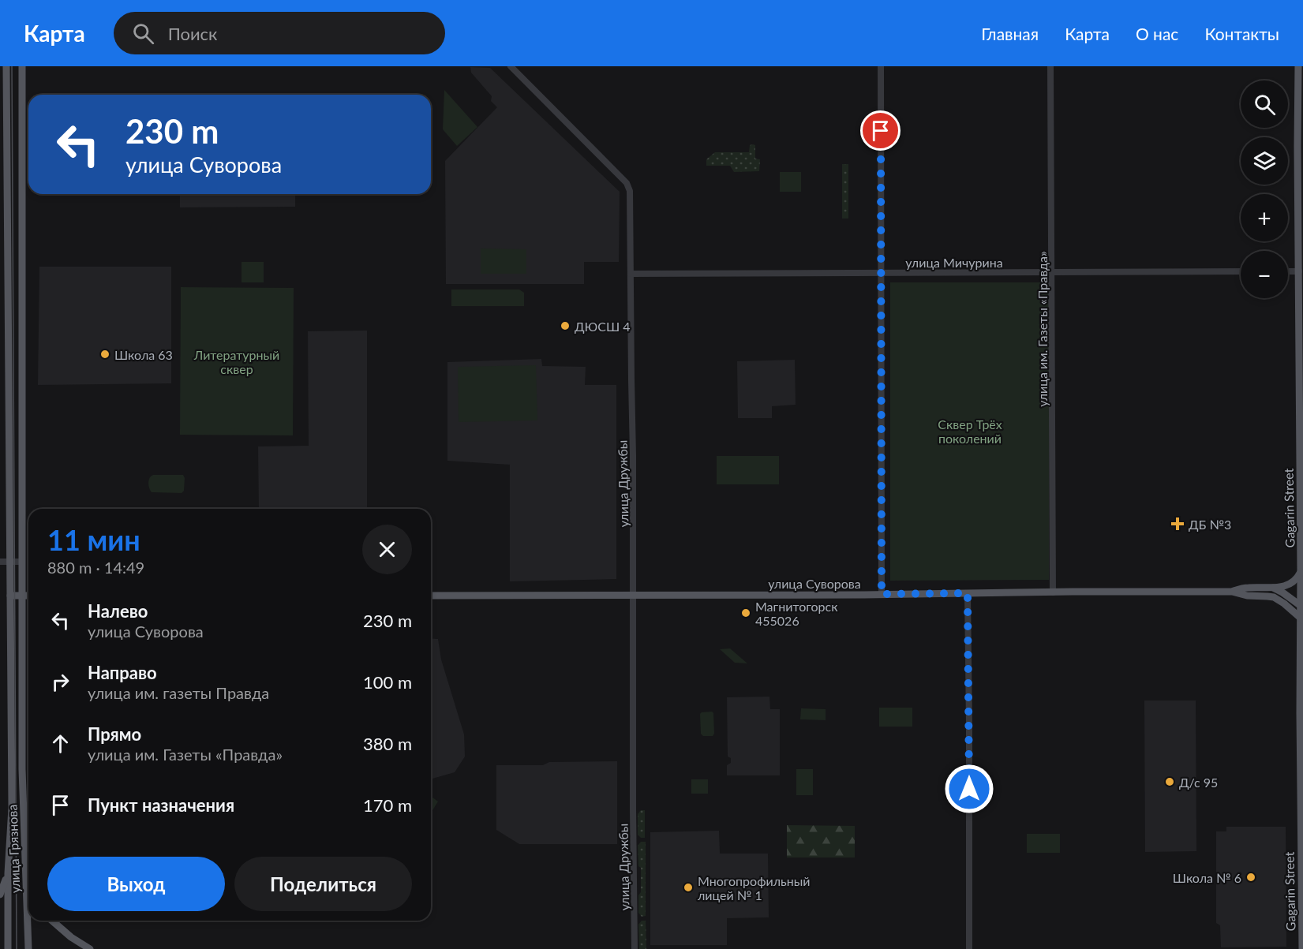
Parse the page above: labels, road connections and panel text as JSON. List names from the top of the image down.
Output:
{
  "streets": {
    "main road": ["Gagarin Street", "улица Суворова", "улица Грязнова"],
    "street": ["улица Мичурина", "улица им. Газеты «Правда»", "улица Дружбы"]
  },
  "crossings": [
    ["улица Мичурина", "улица им. Газеты «Правда»"],
    ["улица Мичурина", "улица Дружбы"],
    ["улица им. Газеты «Правда»", "улица Суворова"],
    ["улица Дружбы", "улица Суворова"],
    ["Gagarin Street", "улица Суворова"]
  ],
  "parks": ["Литературный сквер", "Сквер Трёх поколений"],
  "places": {
    "other": [
      "ДЮСШ 4",
      "Школа 63",
      "Магнитогорск 455026",
      "Д/с 95",
      "Школа № 6",
      "Многопрофильный лицей № 1"
    ],
    "health": ["ДБ №3"]
  },
  "page": {
    "header": "Карта",
    "search": "Поиск",
    "nav": [
      "Главная",
      "Карта",
      "О нас",
      "Контакты"
    ],
    "map_buttons": ["+", "−"],
    "turn": ["230 m", "улица Суворова"],
    "heading": ["11 мин", "880 m · 14:49"],
    "list": [
      {
        "name": "Налево",
        "note": "улица Суворова",
        "value": "230 m"
      },
      {
        "name": "Направо",
        "note": "улица им. газеты Правда",
        "value": "100 m"
      },
      {
        "name": "Прямо",
        "note": "улица им. Газеты «Правда»",
        "value": "380 m"
      },
      {
        "name": "Пункт назначения",
        "value": "170 m"
      }
    ],
    "buttons": ["Выход", "Поделиться"]
  }
}
